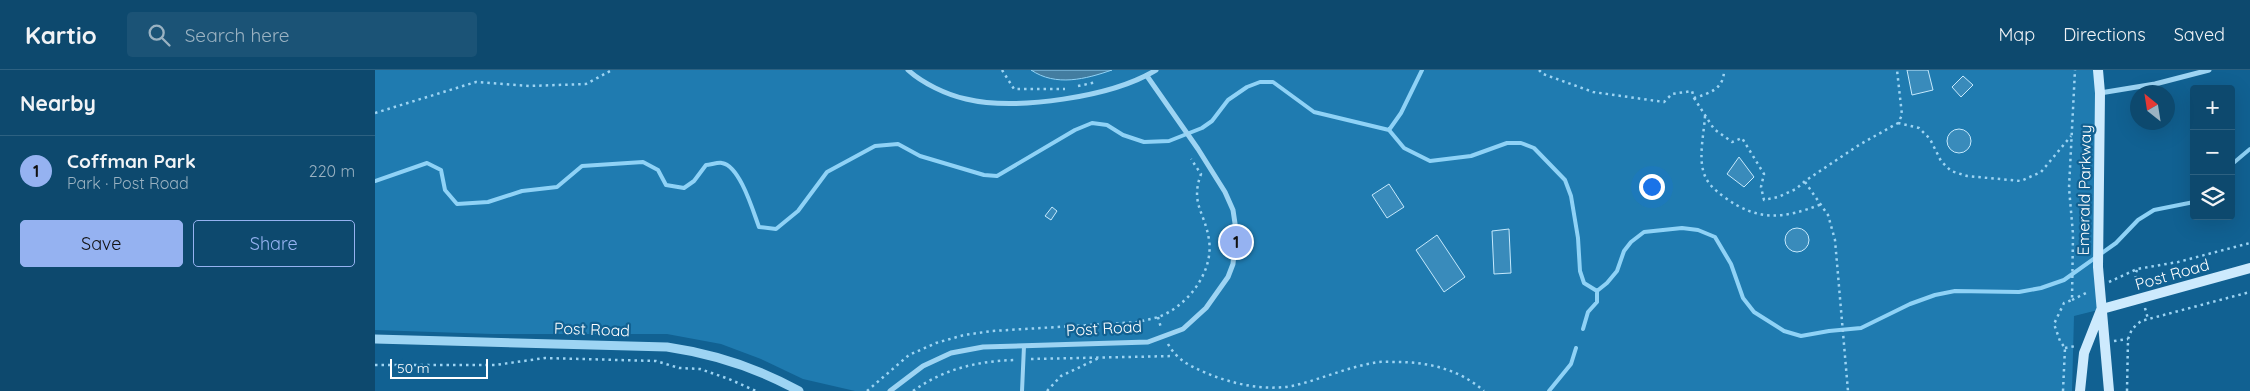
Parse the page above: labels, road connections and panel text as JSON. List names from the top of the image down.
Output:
{
  "streets": {
    "main road": ["Emerald Parkway", "Post Road"]
  },
  "crossings": [
    ["Emerald Parkway", "Post Road"]
  ],
  "scale_bar": "50 m",
  "north": "top left",
  "page": {
    "header": "Kartio",
    "search": "Search here",
    "nav": ["Map", "Directions", "Saved"],
    "heading": "Nearby",
    "map_buttons": ["+", "−"],
    "list": [
      {
        "mark": "1",
        "name": "Coffman Park",
        "note": "Park · Post Road",
        "value": "220 m"
      }
    ],
    "buttons": ["Save", "Share"],
    "pins": "1",
    "scale": "50 m"
  }
}
